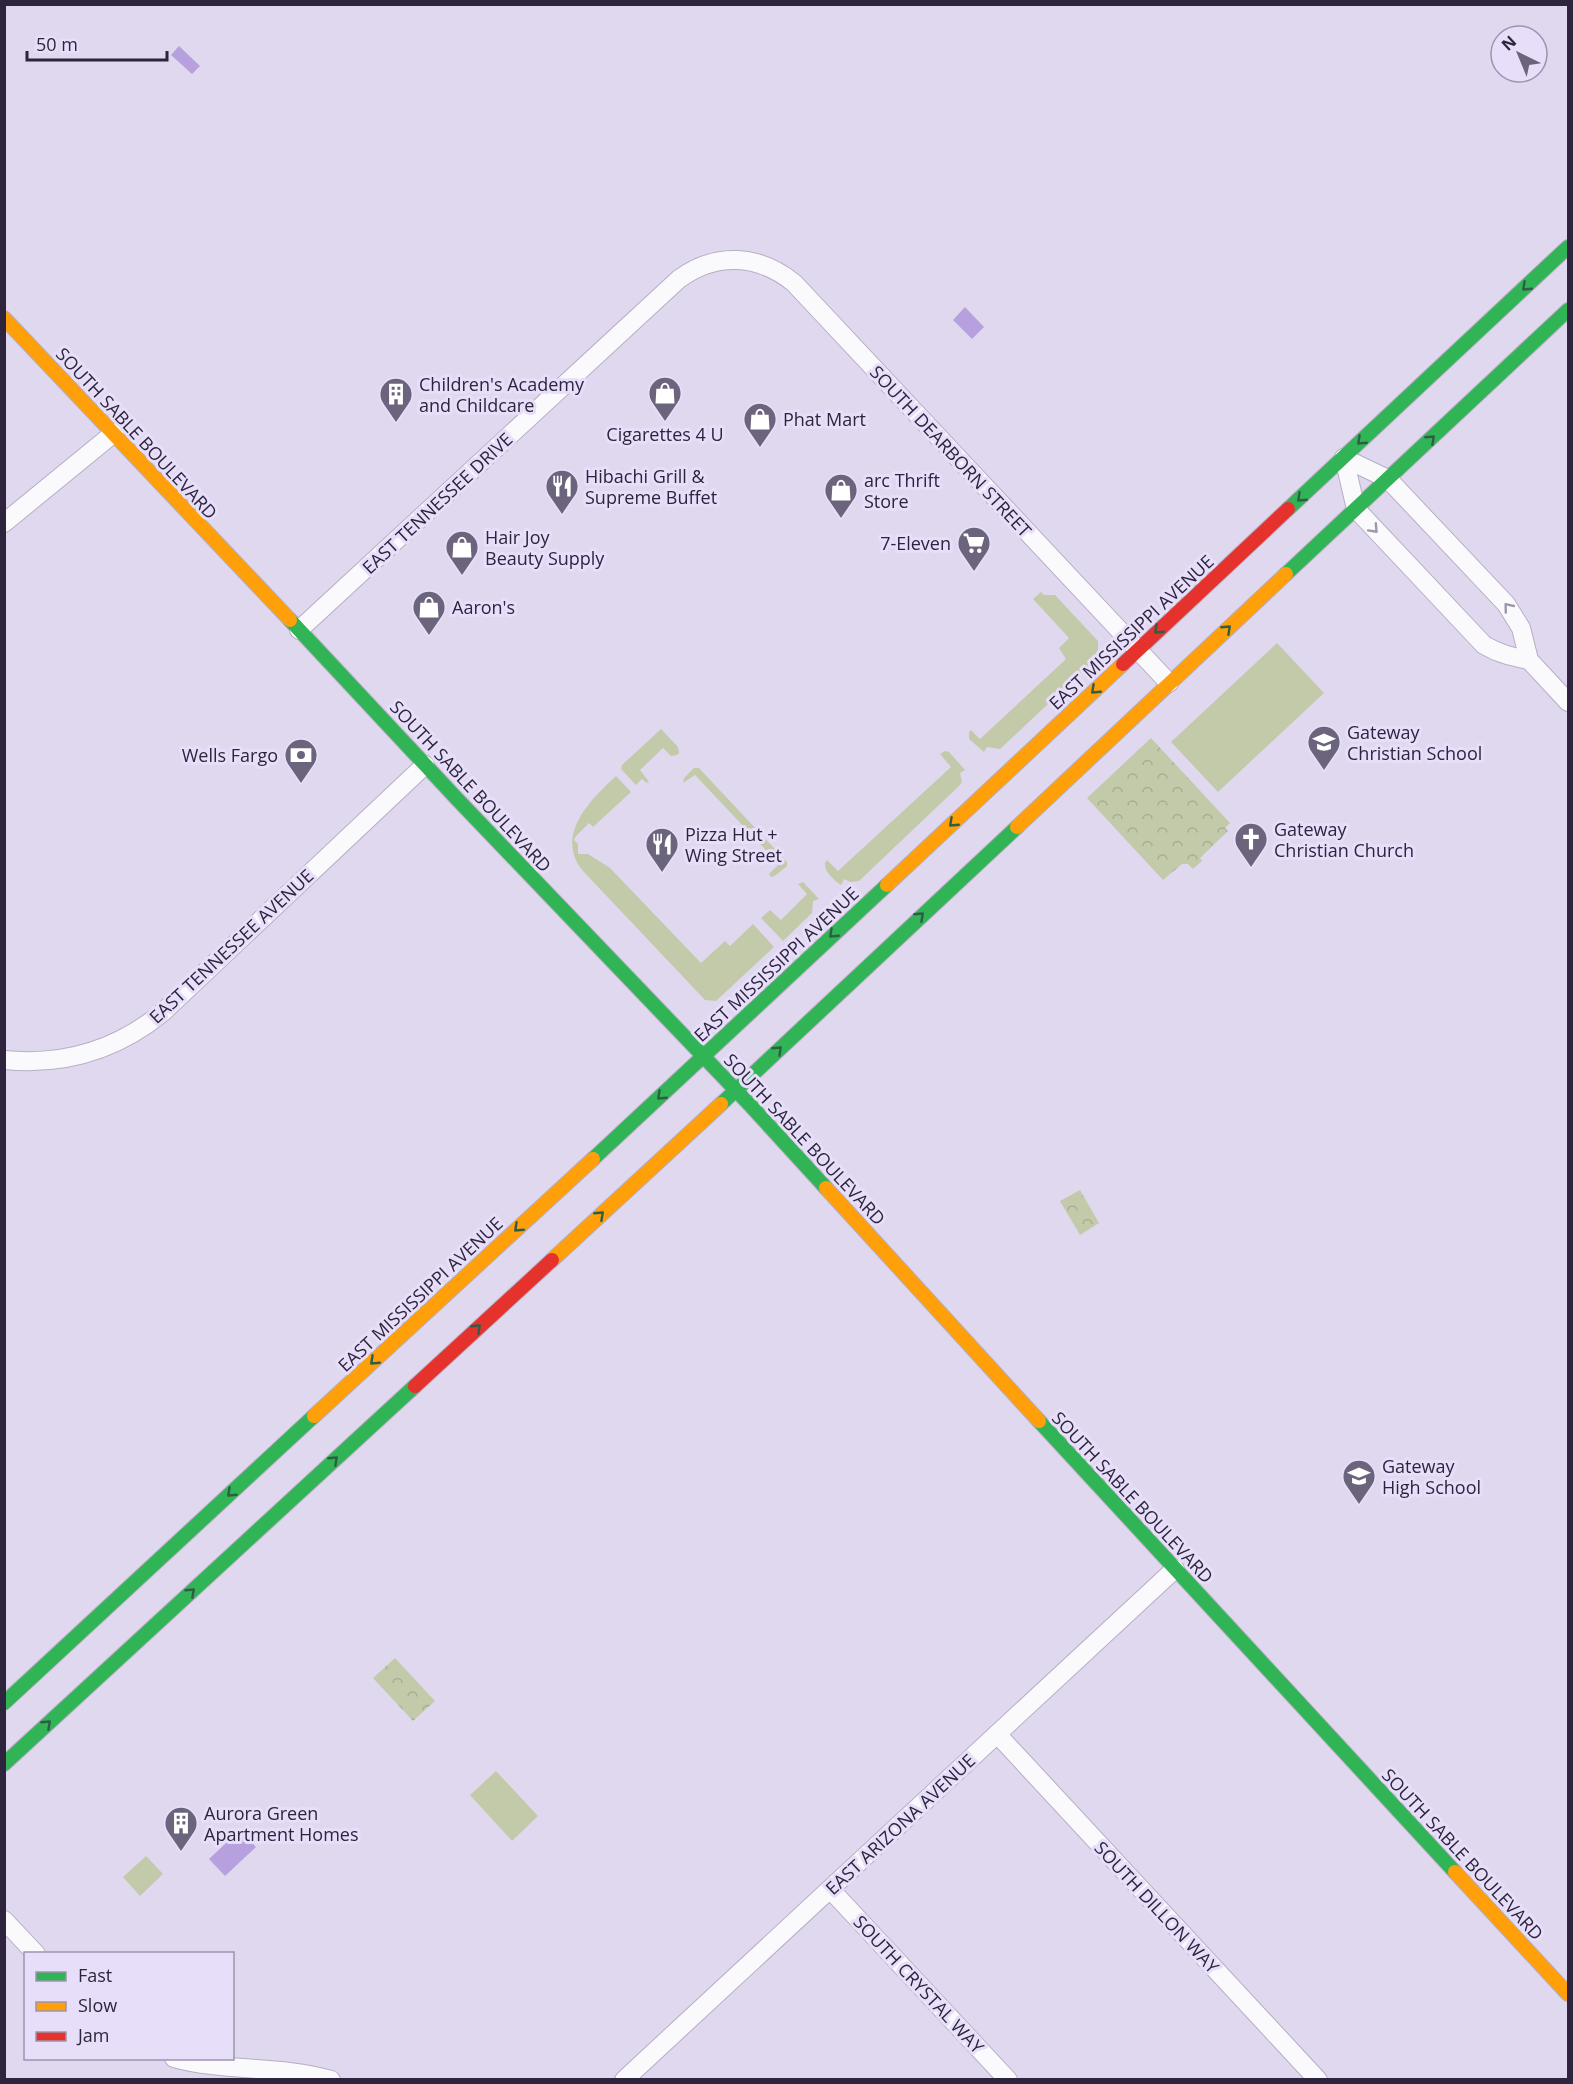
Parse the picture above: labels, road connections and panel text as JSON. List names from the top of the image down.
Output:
{
  "streets": {
    "main road": ["SOUTH SABLE BOULEVARD", "EAST MISSISSIPPI AVENUE"],
    "street": [
      "SOUTH DEARBORN STREET",
      "EAST TENNESSEE DRIVE",
      "EAST TENNESSEE AVENUE",
      "EAST ARIZONA AVENUE",
      "SOUTH DILLON WAY",
      "SOUTH CRYSTAL WAY"
    ]
  },
  "crossings": [
    ["SOUTH SABLE BOULEVARD", "EAST TENNESSEE DRIVE"],
    ["SOUTH SABLE BOULEVARD", "EAST MISSISSIPPI AVENUE"],
    ["SOUTH SABLE BOULEVARD", "EAST TENNESSEE AVENUE"],
    ["SOUTH SABLE BOULEVARD", "EAST ARIZONA AVENUE"],
    ["SOUTH DEARBORN STREET", "EAST TENNESSEE DRIVE"],
    ["SOUTH DEARBORN STREET", "EAST MISSISSIPPI AVENUE"],
    ["EAST ARIZONA AVENUE", "SOUTH DILLON WAY"],
    ["EAST ARIZONA AVENUE", "SOUTH CRYSTAL WAY"]
  ],
  "places": {
    "shop": [
      "Cigarettes 4 U",
      "Phat Mart",
      "arc Thrift Store",
      "Hair Joy Beauty Supply",
      "Aaron's"
    ],
    "building": ["Children's Academy and Childcare", "Aurora Green Apartment Homes"],
    "restaurant": ["Hibachi Grill & Supreme Buffet", "Pizza Hut + Wing Street"],
    "supermarket": ["7-Eleven"],
    "school or university": ["Gateway Christian School", "Gateway High School"],
    "bank": ["Wells Fargo"],
    "church": ["Gateway Christian Church"]
  },
  "legend": ["Fast", "Slow", "Jam"],
  "scale_bar": "50 m",
  "north": "top left"
}
